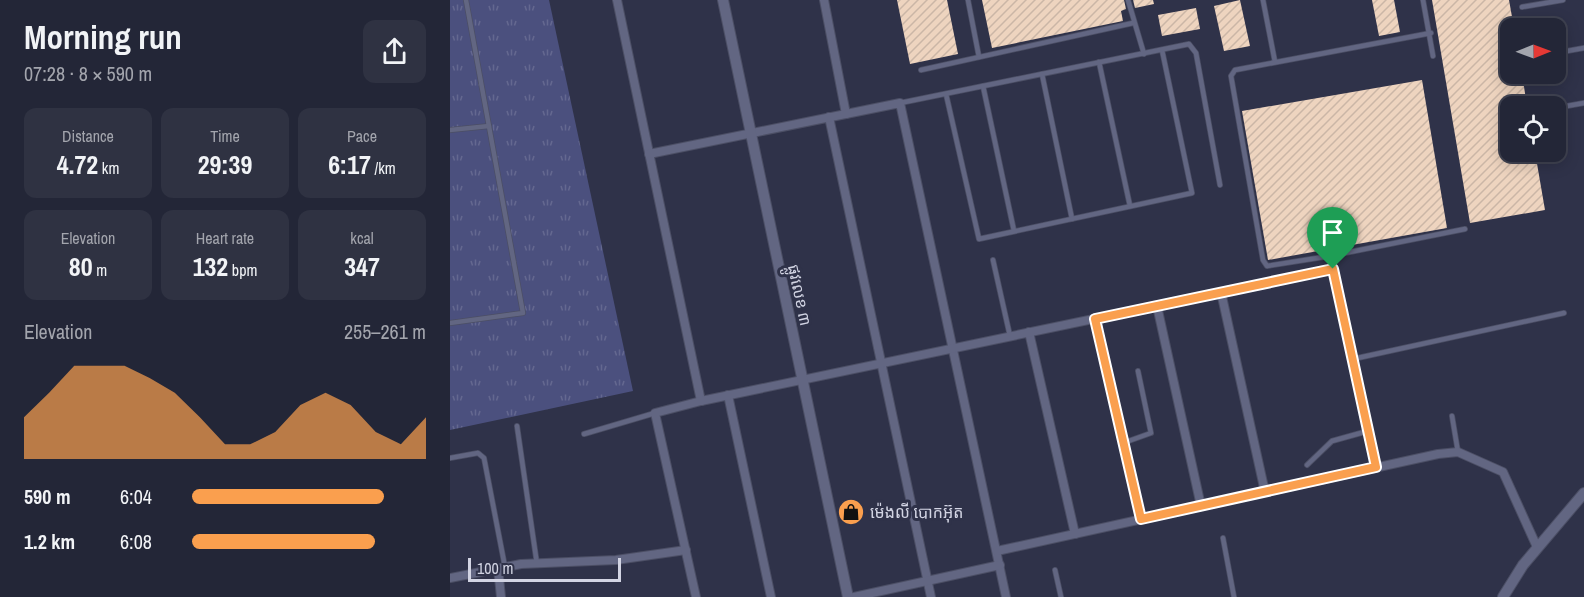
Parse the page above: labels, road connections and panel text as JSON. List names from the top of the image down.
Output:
{
  "streets": {
    "street": ["ផ្លូវលេខ ៣"]
  },
  "places": {
    "shop": ["ម៉េងលី បោកអ៊ុត"]
  },
  "scale_bar": "100 m",
  "north": "right",
  "page": {
    "heading": ["Morning run", "07:28 · 8 × 590 m"],
    "stats": [
      ["Distance", "4.72 km"],
      ["Time", "29:39"],
      ["Pace", "6:17 /km"],
      ["Elevation", "80 m"],
      ["Heart rate", "132 bpm"],
      ["kcal", "347"]
    ],
    "chart": ["Elevation", "255–261 m"],
    "list": [
      {
        "name": "590 m",
        "note": "6:04"
      },
      {
        "name": "1.2 km",
        "note": "6:08"
      }
    ],
    "scale": "100 m"
  }
}
